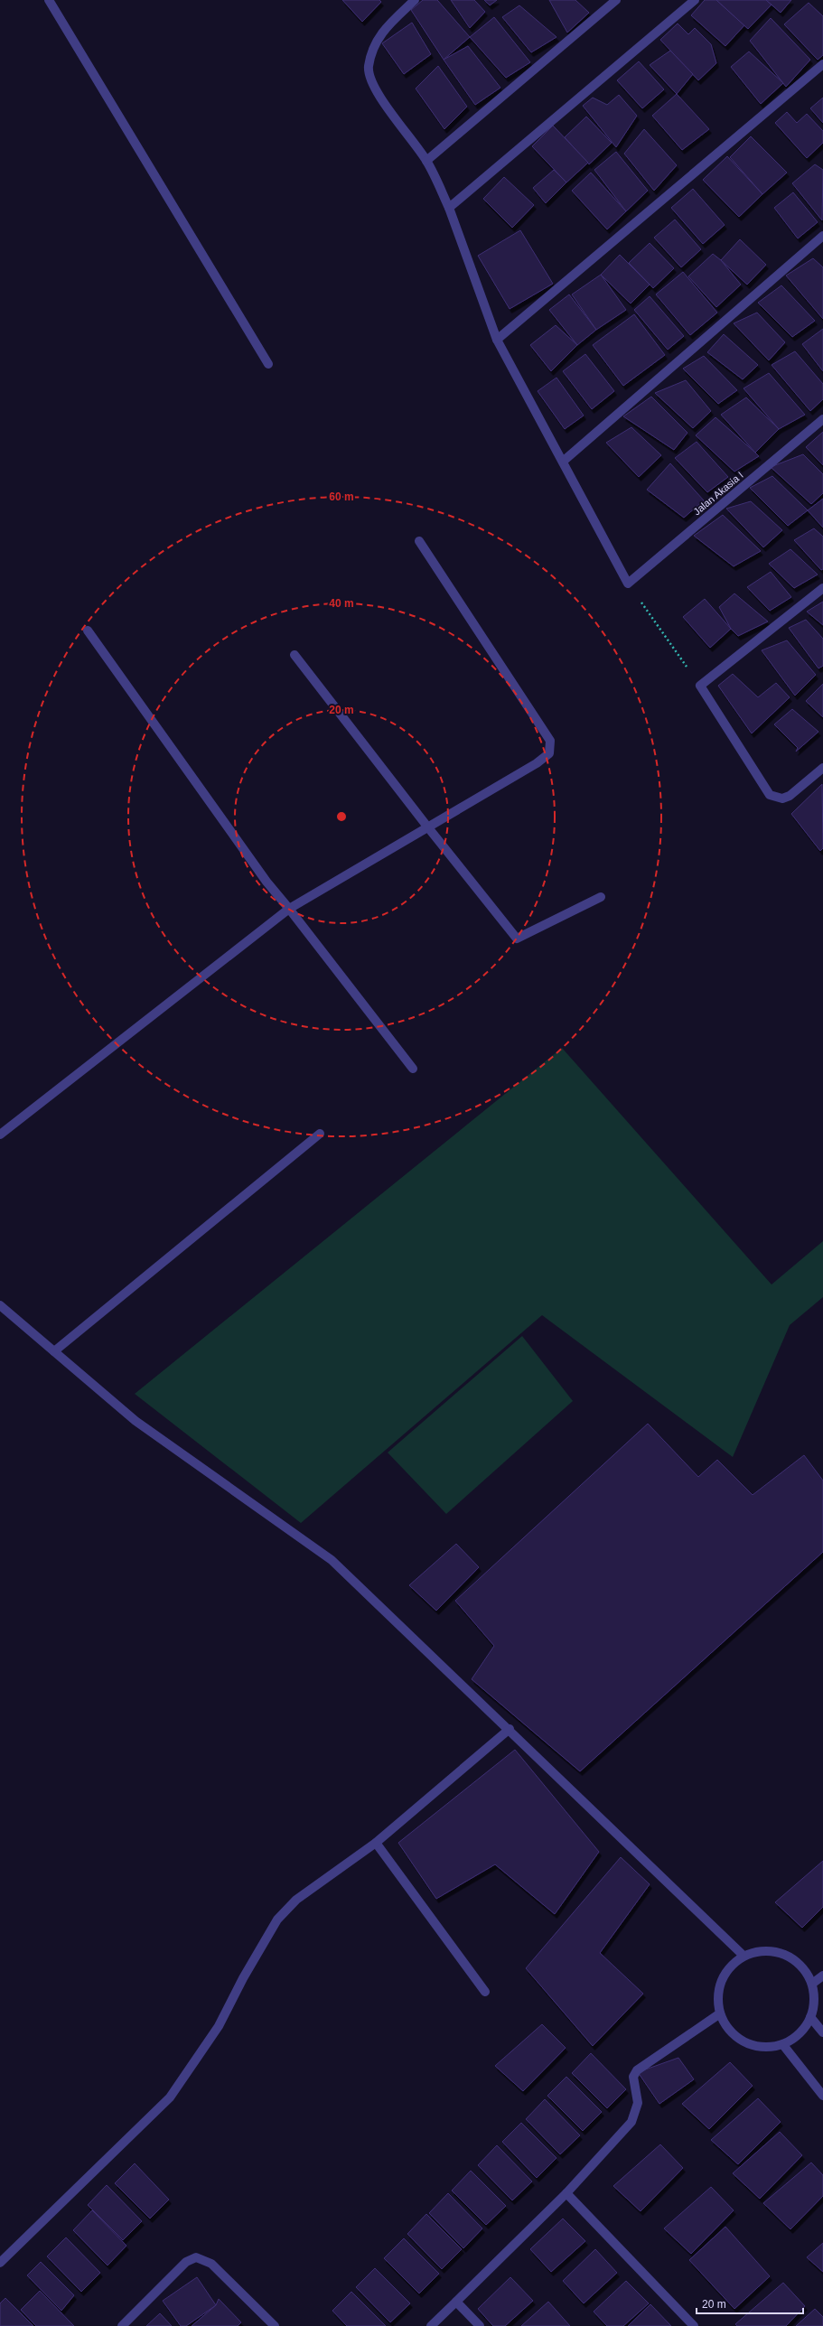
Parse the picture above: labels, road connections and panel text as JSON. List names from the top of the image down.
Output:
{
  "streets": {
    "street": ["Jalan Akasia I"]
  },
  "scale_bar": "20 m",
  "rings": ["60 m", "40 m", "20 m"]
}
